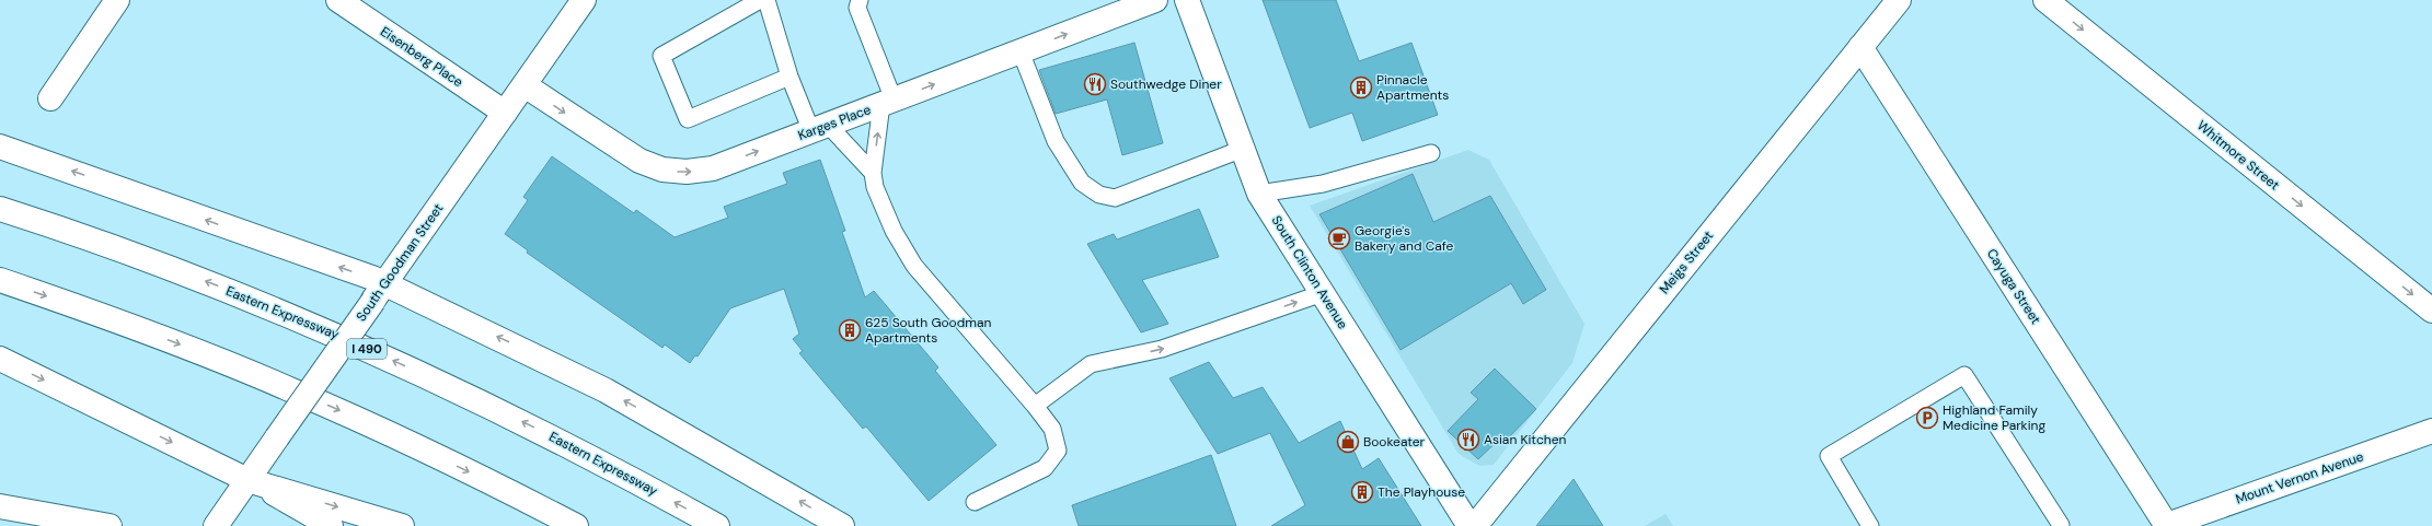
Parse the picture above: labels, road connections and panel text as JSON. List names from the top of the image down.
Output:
{
  "streets": {
    "main road": [
      "Eisenberg Place",
      "Karges Place",
      "Whitmore Street",
      "South Goodman Street",
      "Meigs Street",
      "South Clinton Avenue",
      "Cayuga Street",
      "Eastern Expressway",
      "I 490",
      "Mount Vernon Avenue"
    ]
  },
  "crossings": [
    ["Eisenberg Place", "South Goodman Street"],
    ["Karges Place", "South Goodman Street"],
    ["Meigs Street", "Cayuga Street"],
    ["Cayuga Street", "Mount Vernon Avenue"]
  ],
  "one_way": ["Karges Place", "Whitmore Street"],
  "places": {
    "restaurant": ["Southwedge Diner", "Asian Kitchen"],
    "building": ["Pinnacle Apartments", "625 South Goodman Apartments", "The Playhouse"],
    "cafe": ["Georgie's Bakery and Cafe"],
    "parking": ["Highland Family Medicine Parking"],
    "shop": ["Bookeater"]
  }
}
